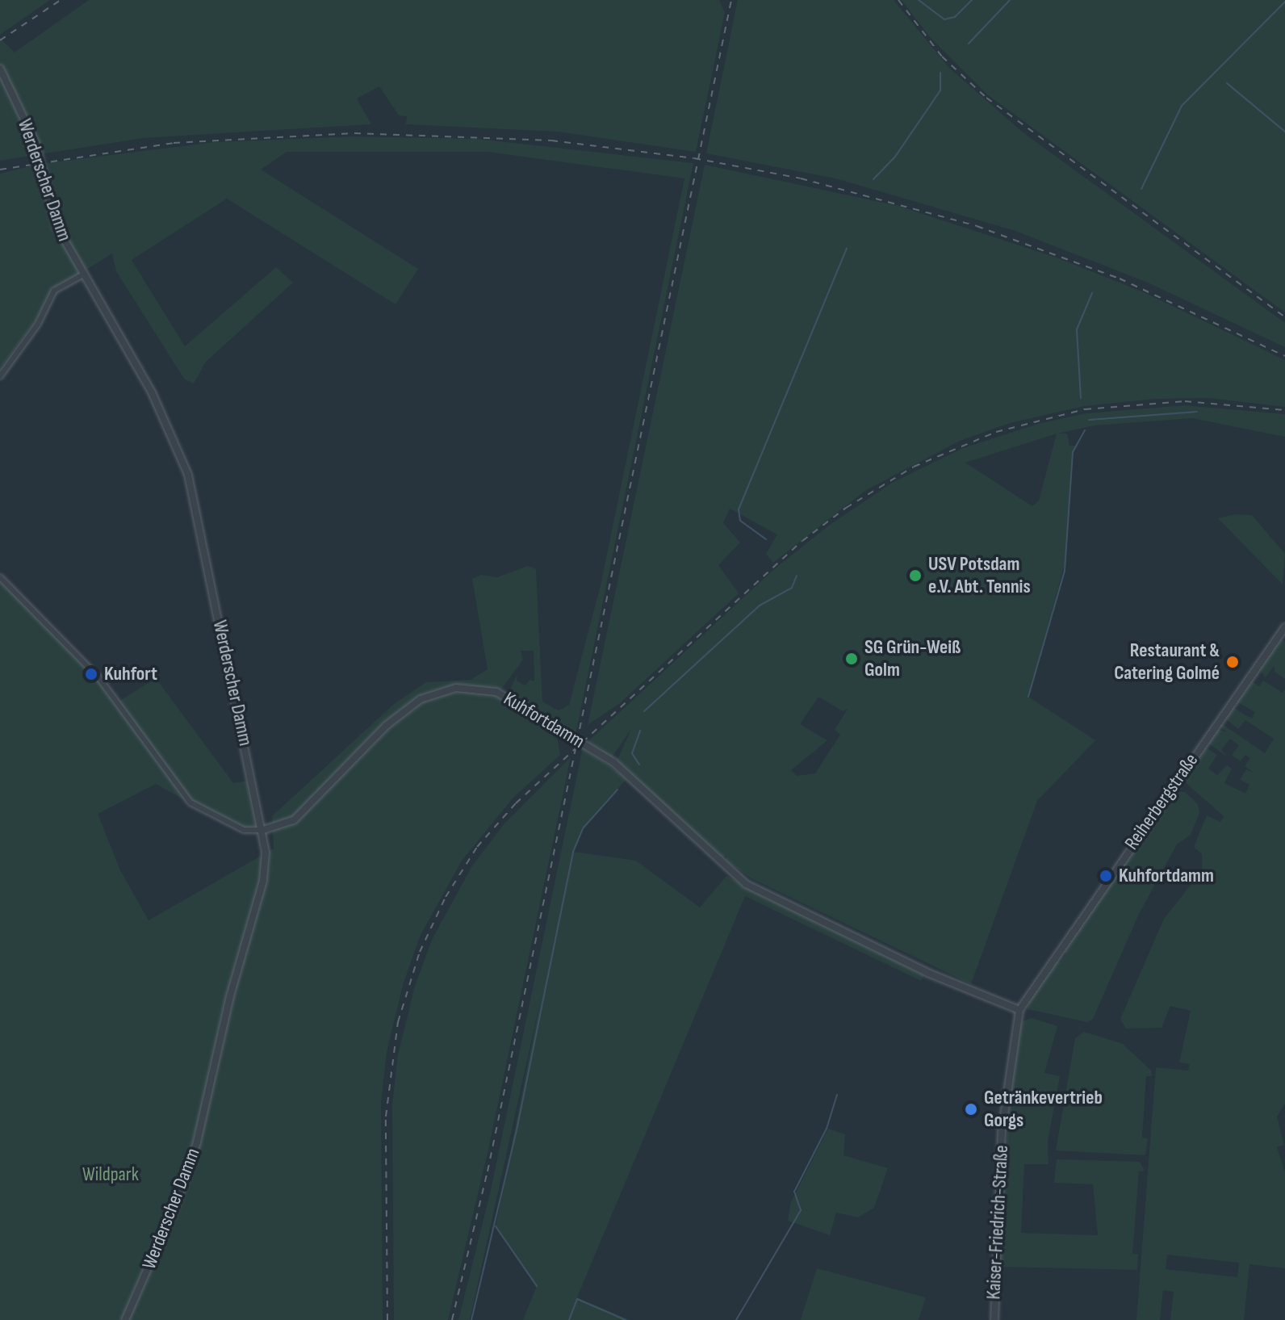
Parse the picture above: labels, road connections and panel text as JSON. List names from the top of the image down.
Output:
{
  "streets": {
    "street": [
      "Werderscher Damm",
      "Kuhfortdamm",
      "Reiherbergstraße",
      "Kaiser-Friedrich-Straße"
    ]
  },
  "crossings": [
    ["Werderscher Damm", "Kuhfortdamm"],
    ["Kuhfortdamm", "Reiherbergstraße"],
    ["Kuhfortdamm", "Kaiser-Friedrich-Straße"],
    ["Reiherbergstraße", "Kaiser-Friedrich-Straße"]
  ],
  "parks": ["Wildpark"],
  "places": [
    "USV Potsdam e.V. Abt. Tennis",
    "SG Grün-Weiß Golm",
    "Restaurant & Catering Golmé",
    "Kuhfort",
    "Kuhfortdamm",
    "Getränkevertrieb Gorgs"
  ]
}
